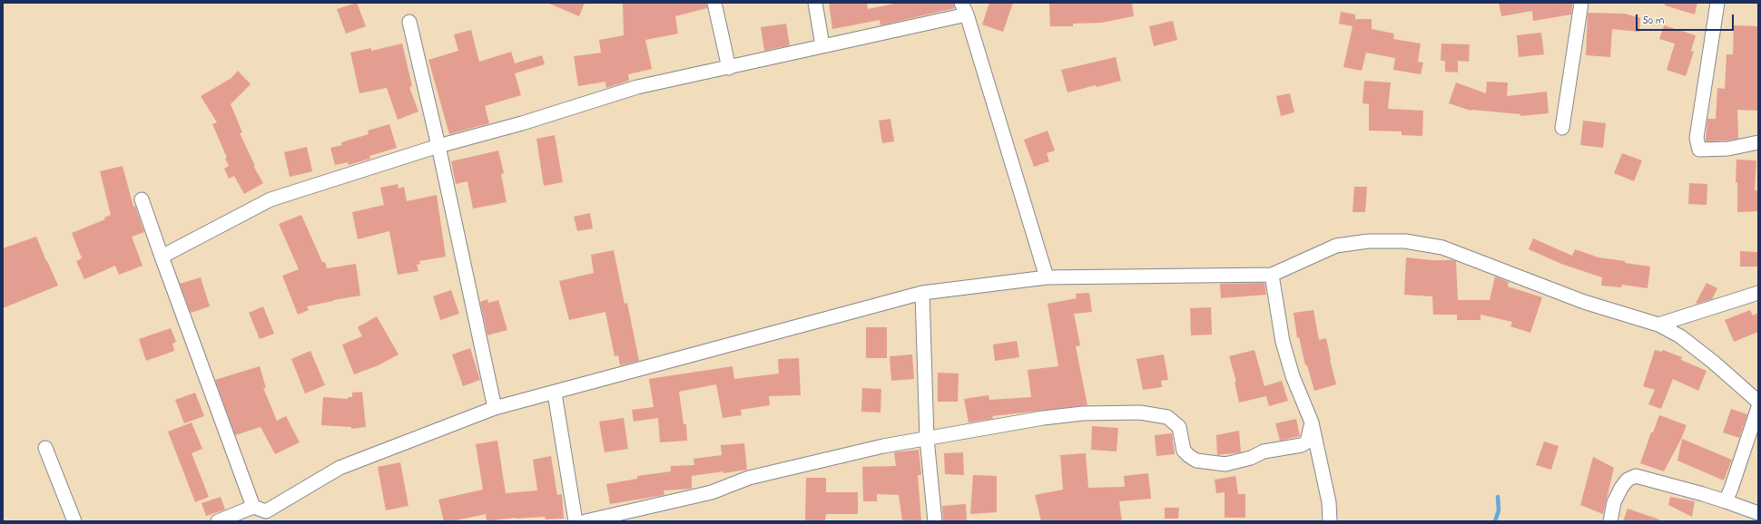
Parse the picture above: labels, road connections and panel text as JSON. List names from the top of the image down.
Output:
{
  "scale_bar": "50 m"
}
